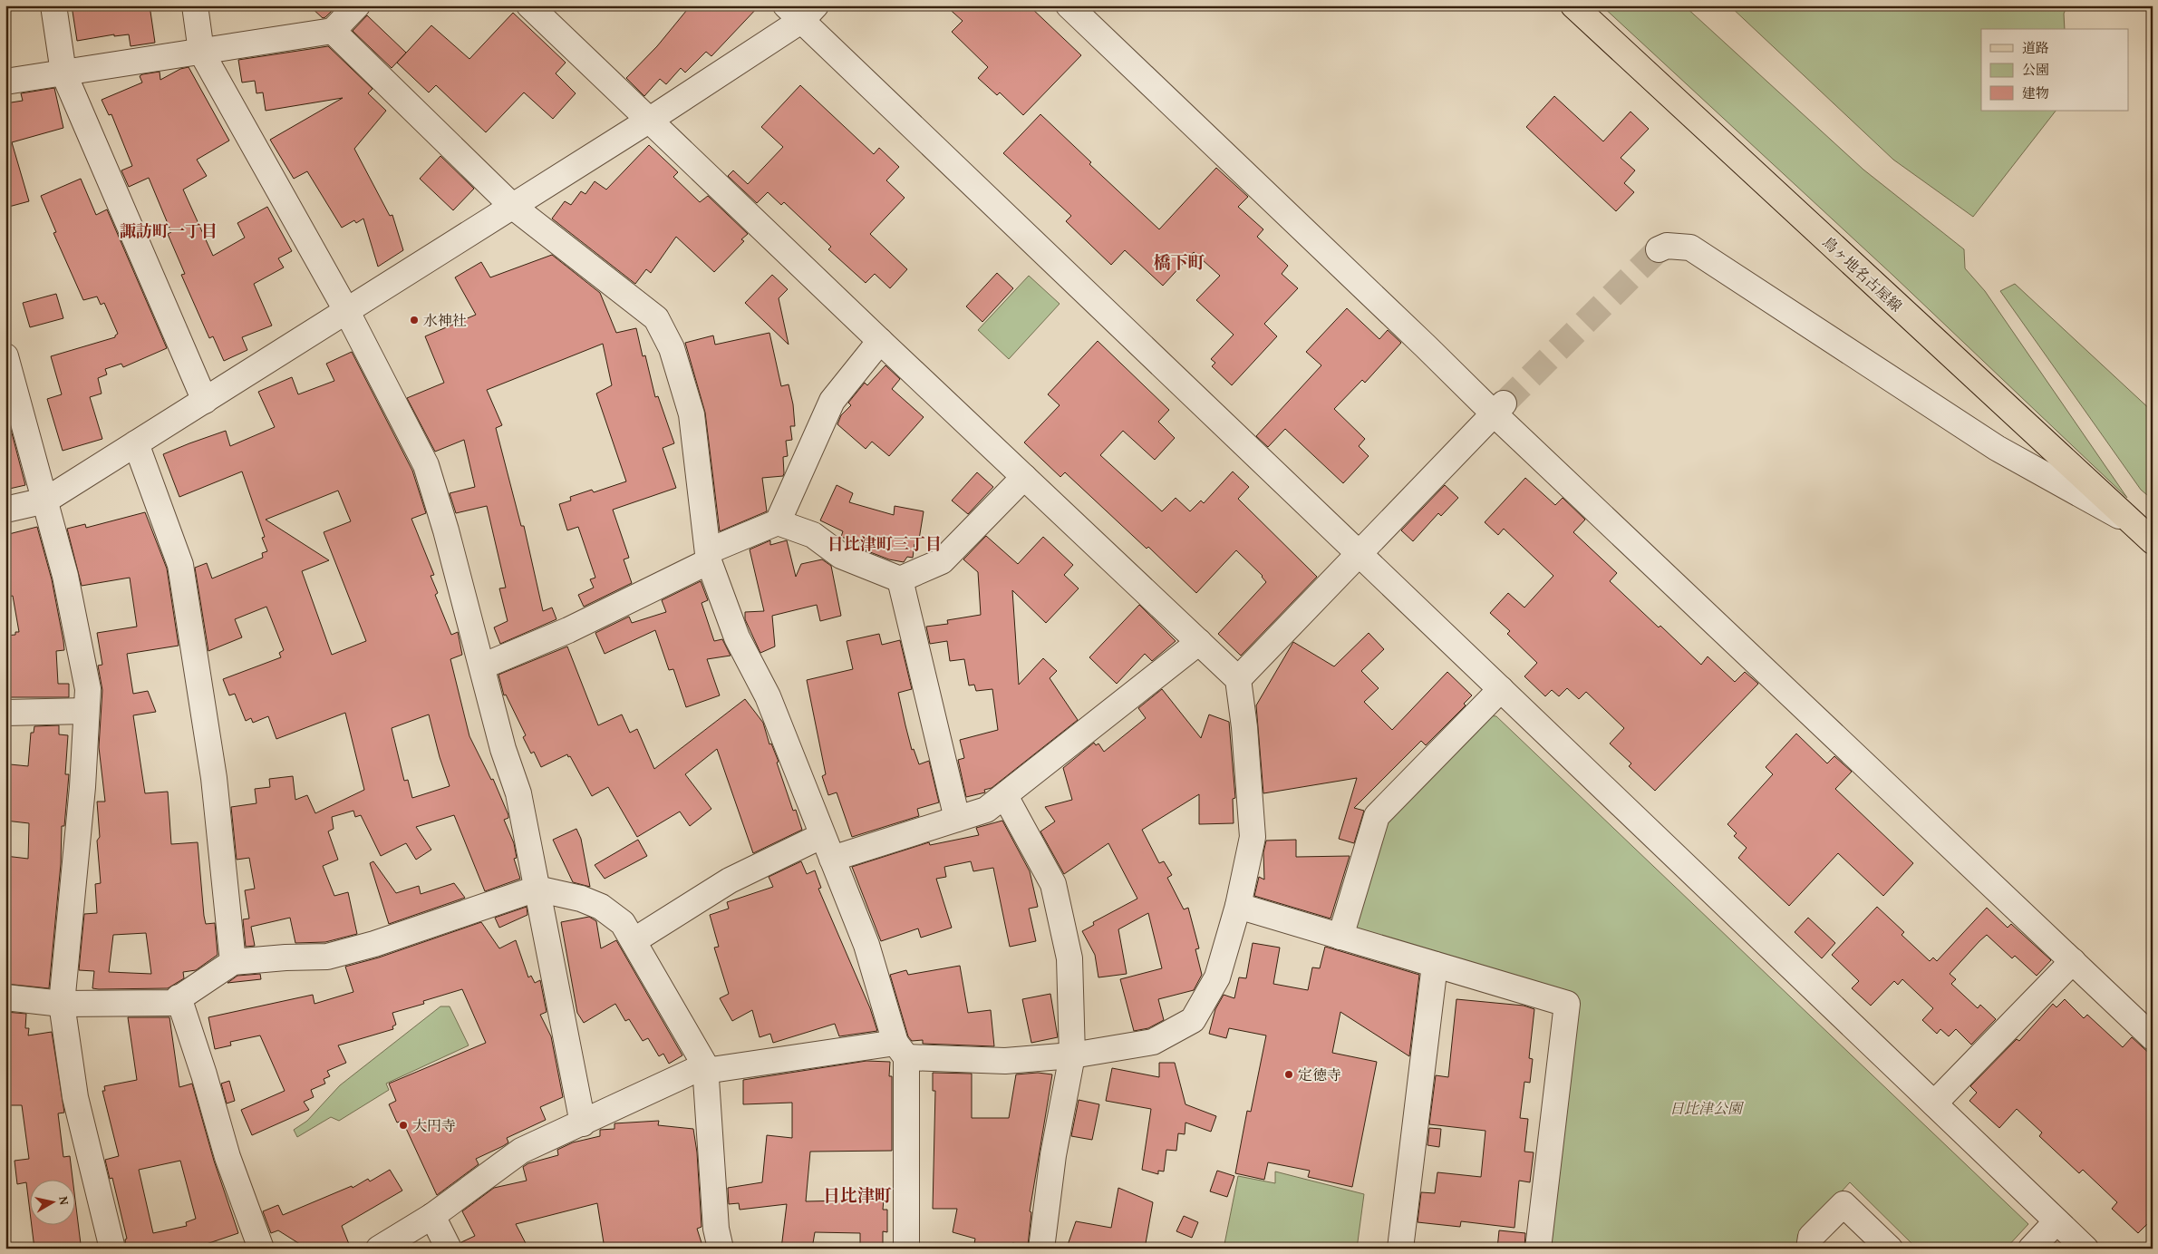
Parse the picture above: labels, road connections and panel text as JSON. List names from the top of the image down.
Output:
{
  "streets": {
    "main road": ["鳥ヶ地名古屋線"]
  },
  "districts": [
    "諏訪町一丁目",
    "橋下町",
    "日比津町三丁目",
    "日比津町"
  ],
  "parks": ["日比津公園"],
  "places": ["水神社", "定徳寺", "大円寺"],
  "legend": ["道路", "公園", "建物"],
  "north": "right"
}
